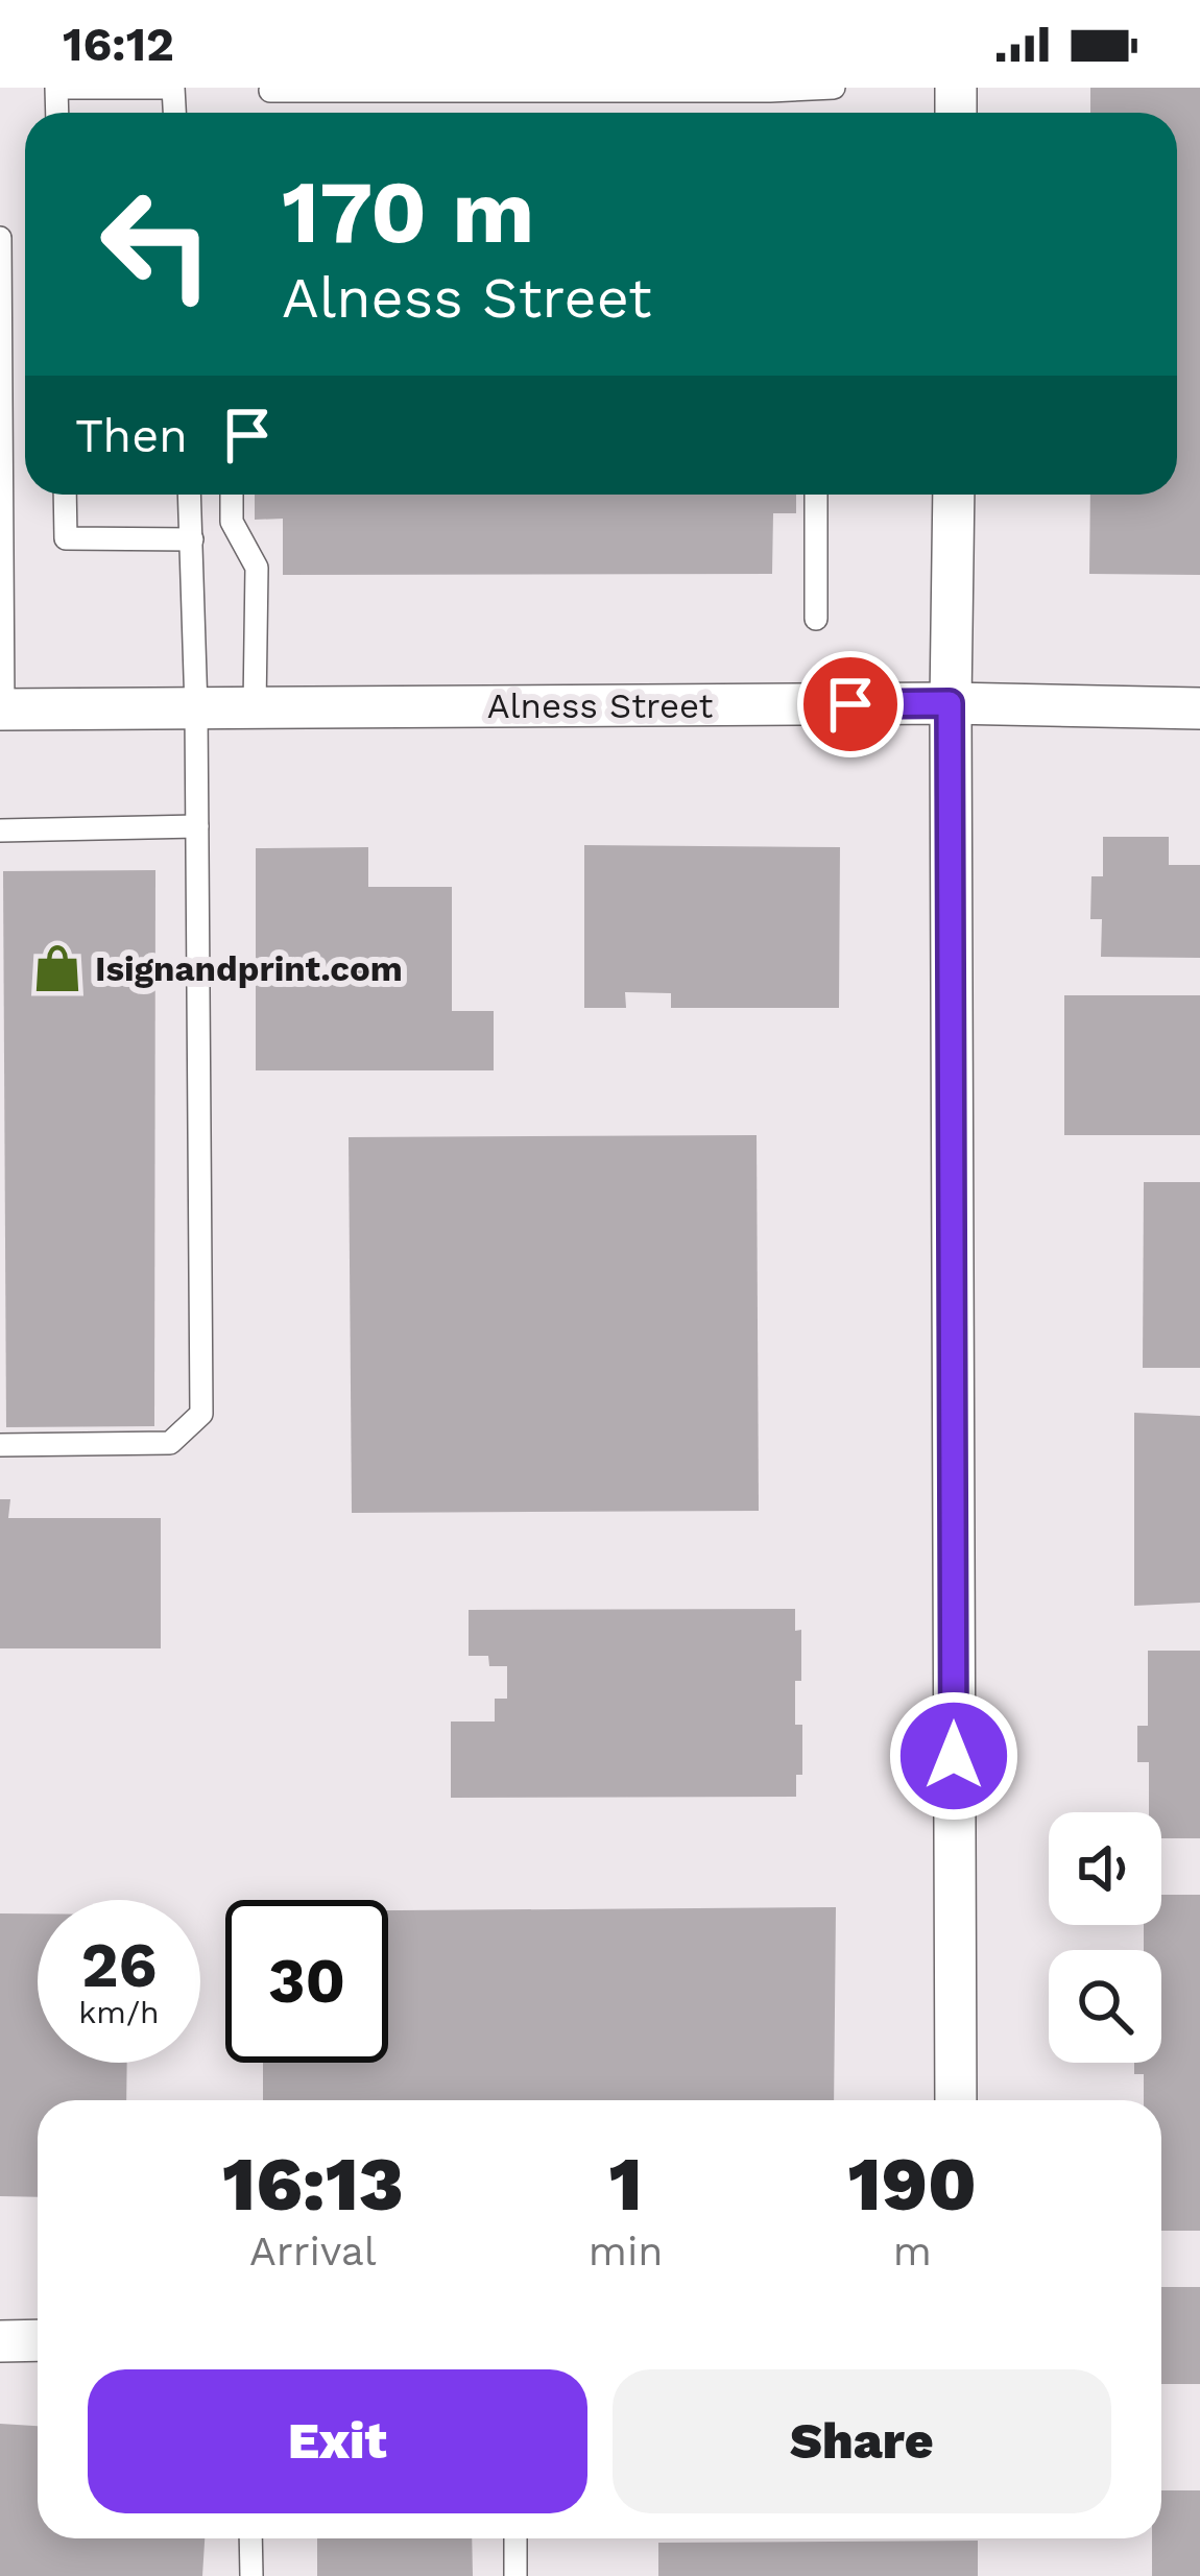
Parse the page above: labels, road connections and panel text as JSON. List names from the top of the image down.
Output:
{
  "streets": {
    "street": ["Alness Street"]
  },
  "places": {
    "shop": ["Isignandprint.com"]
  },
  "page": {
    "status": "16:12",
    "turn": ["170 m", "Alness Street"],
    "then": "Then",
    "speed": "26 km/h",
    "limit": "30",
    "eta": [
      "16:13",
      "Arrival",
      "1",
      "min",
      "190",
      "m"
    ],
    "buttons": ["Exit", "Share"]
  }
}
